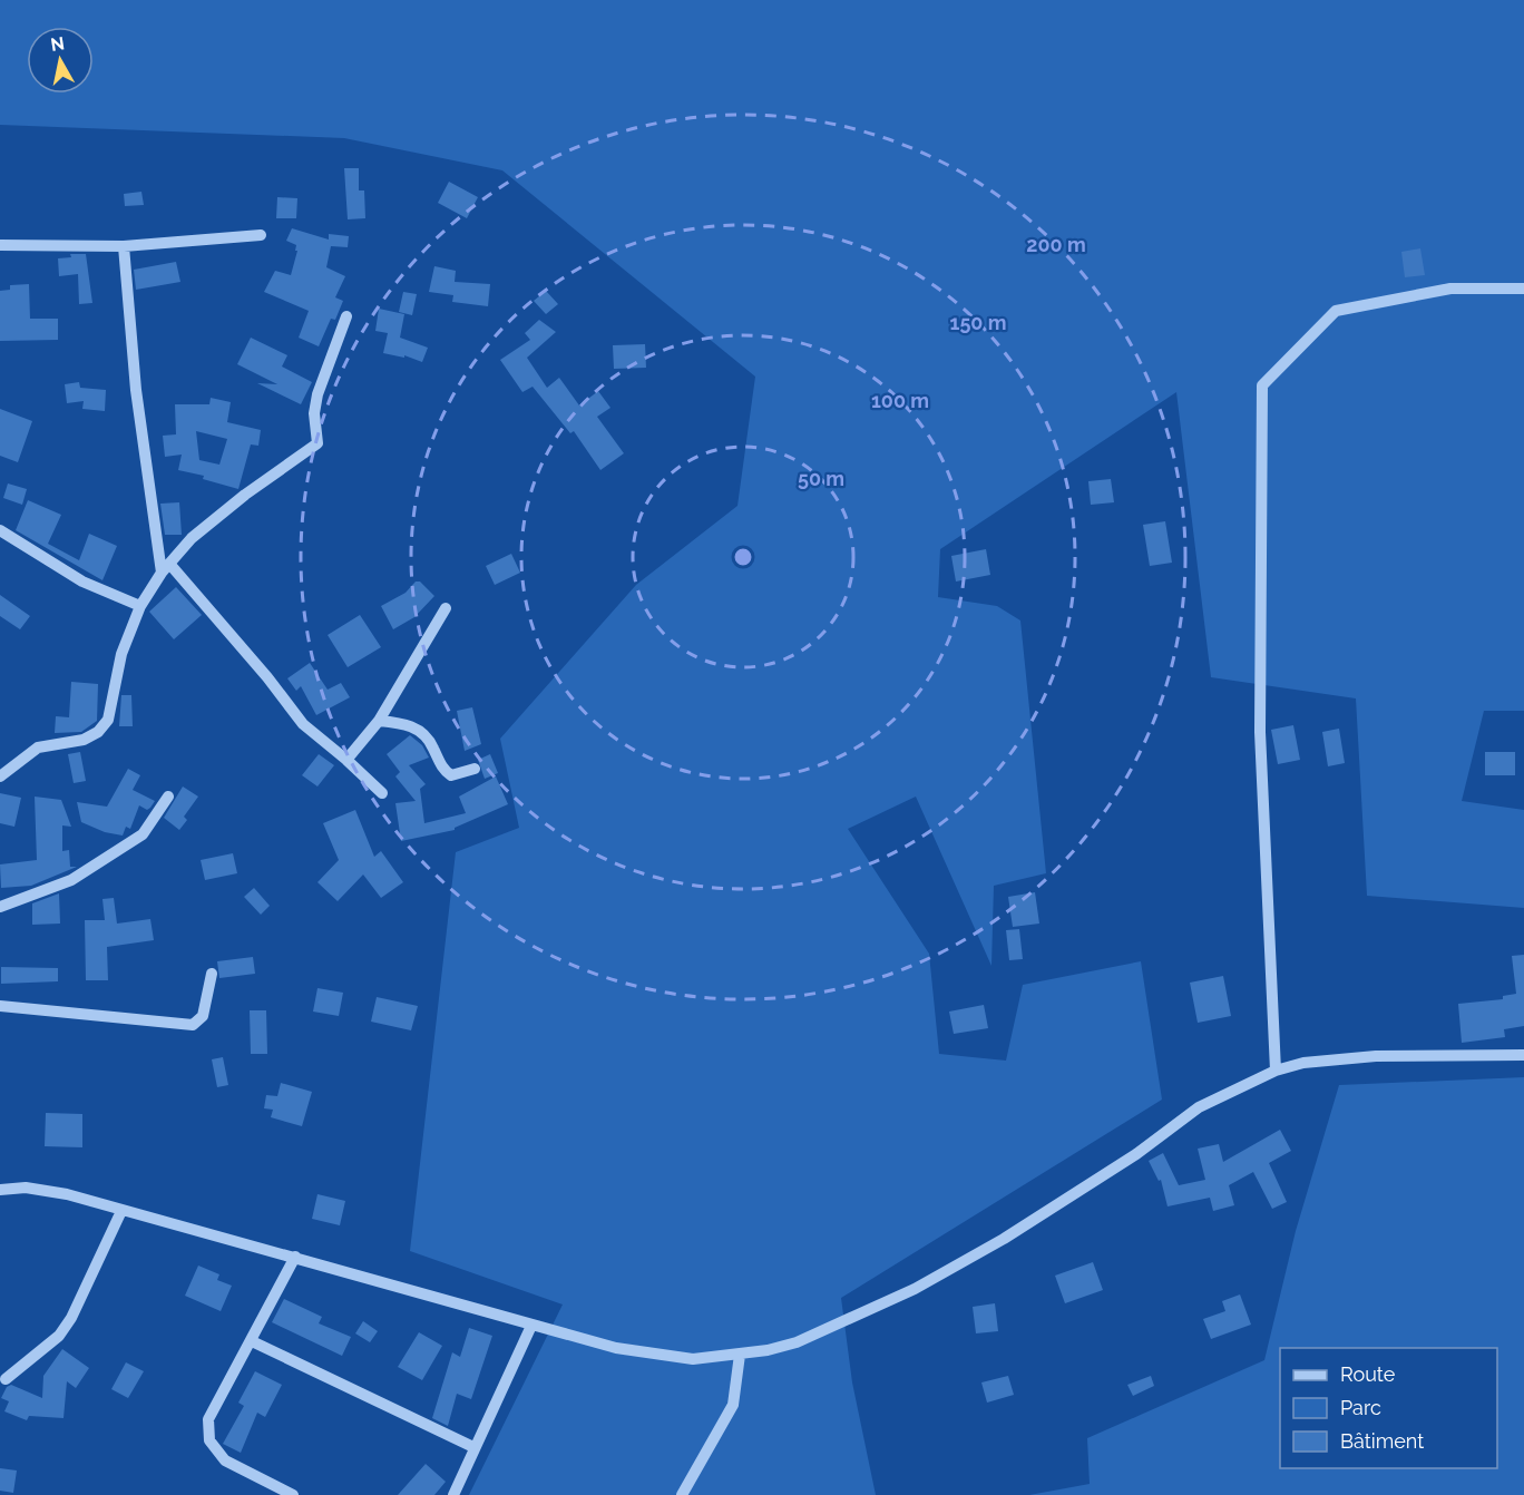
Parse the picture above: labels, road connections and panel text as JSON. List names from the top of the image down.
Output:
{
  "legend": ["Route", "Parc", "Bâtiment"],
  "north": "top",
  "rings": [
    "200 m",
    "150 m",
    "100 m",
    "50 m"
  ]
}
